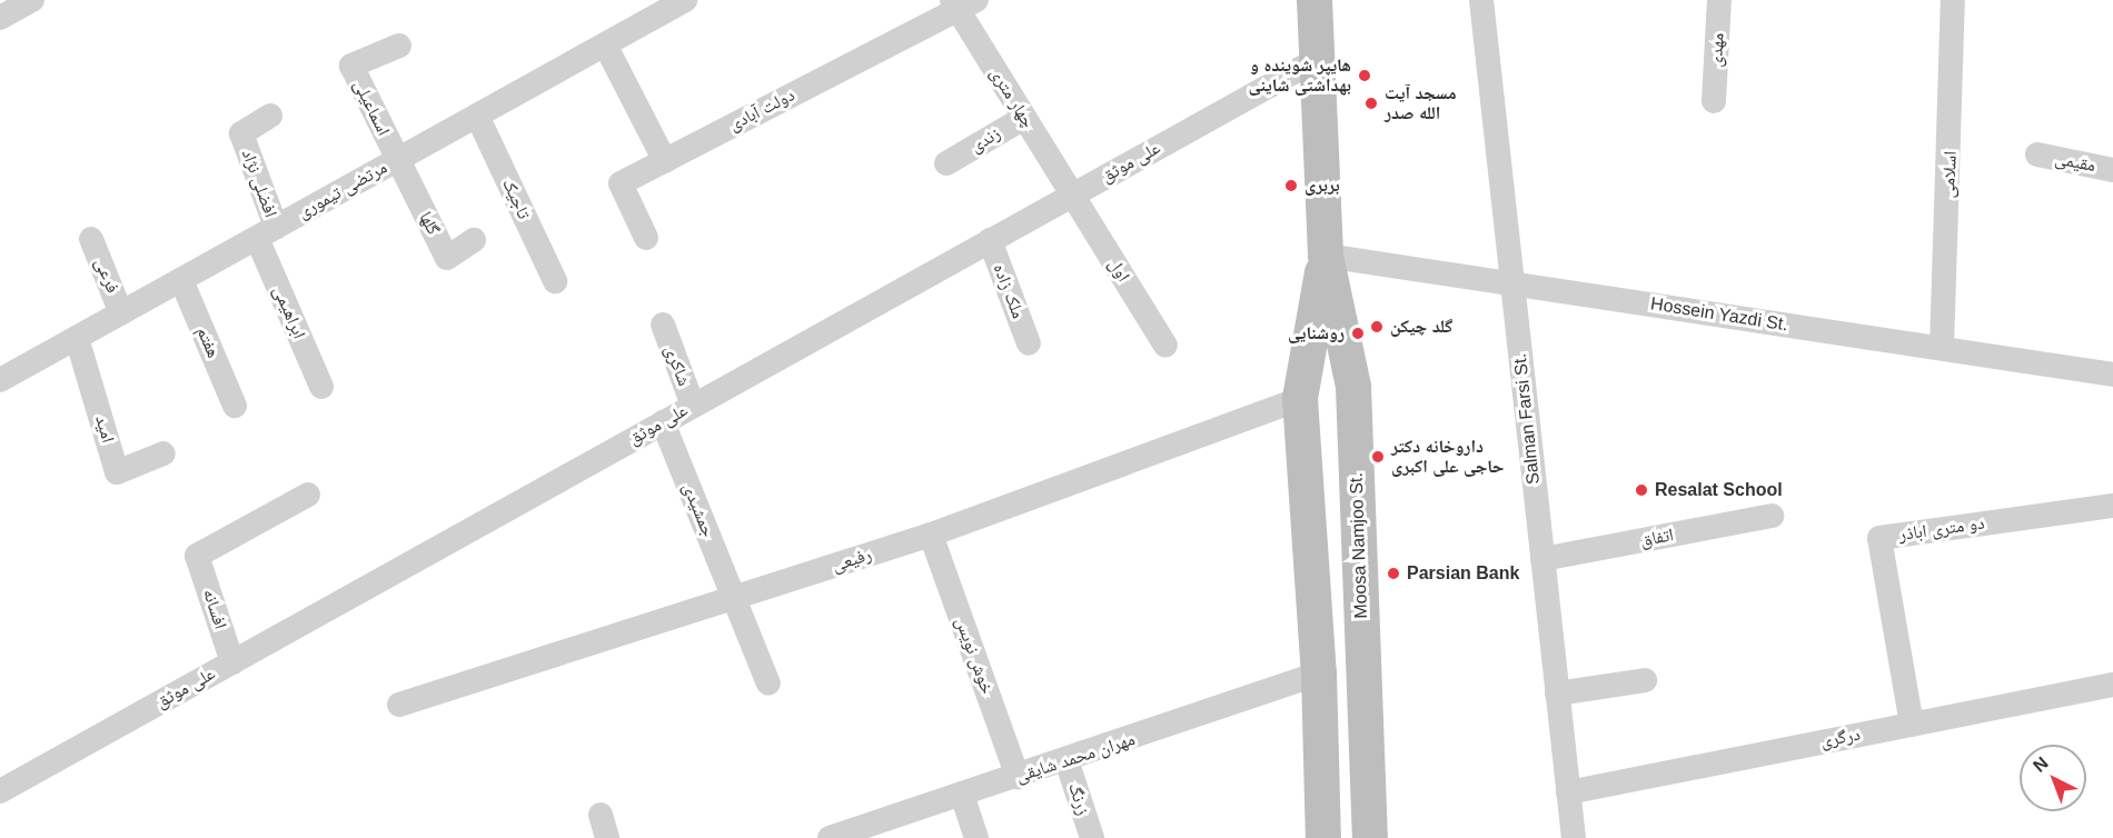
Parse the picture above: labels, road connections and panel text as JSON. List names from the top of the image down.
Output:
{
  "streets": {
    "main road": ["Moosa Namjoo St."],
    "street": [
      "مهدی",
      "چهار متری",
      "اسماعیلی",
      "دولت آبادی",
      "زندی",
      "علی موثق",
      "مقیمی",
      "اسلامی",
      "افضلی نژاد",
      "مرتضی تیموری",
      "تاجیک",
      "گلها",
      "اول",
      "فرعی",
      "ملک زاده",
      "ابراهیمی",
      "Hossein Yazdi St.",
      "هفتم",
      "شاکری",
      "Salman Farsi St.",
      "امید",
      "جمشیدی",
      "دو متری اباذر",
      "اتفاق",
      "رفیعی",
      "افسانه",
      "خوش نویس",
      "درگری",
      "مهران محمد شایقی",
      "زرنگ"
    ]
  },
  "crossings": [
    ["چهار متری", "دولت آبادی"],
    ["چهار متری", "زندی"],
    ["چهار متری", "علی موثق"],
    ["چهار متری", "اول"],
    ["اسماعیلی", "مرتضی تیموری"],
    ["اسماعیلی", "گلها"],
    ["علی موثق", "اول"],
    ["علی موثق", "ملک زاده"],
    ["علی موثق", "شاکری"],
    ["علی موثق", "جمشیدی"],
    ["علی موثق", "Moosa Namjoo St."],
    ["علی موثق", "افسانه"],
    ["اسلامی", "Hossein Yazdi St."],
    ["افضلی نژاد", "مرتضی تیموری"],
    ["افضلی نژاد", "ابراهیمی"],
    ["مرتضی تیموری", "تاجیک"],
    ["مرتضی تیموری", "گلها"],
    ["مرتضی تیموری", "فرعی"],
    ["مرتضی تیموری", "ابراهیمی"],
    ["مرتضی تیموری", "هفتم"],
    ["مرتضی تیموری", "امید"],
    ["Hossein Yazdi St.", "Salman Farsi St."],
    ["Hossein Yazdi St.", "Moosa Namjoo St."],
    ["Salman Farsi St.", "اتفاق"],
    ["Salman Farsi St.", "درگری"],
    ["جمشیدی", "رفیعی"],
    ["دو متری اباذر", "درگری"],
    ["Moosa Namjoo St.", "رفیعی"],
    ["Moosa Namjoo St.", "مهران محمد شایقی"],
    ["رفیعی", "خوش نویس"],
    ["خوش نویس", "مهران محمد شایقی"],
    ["مهران محمد شایقی", "زرنگ"]
  ],
  "places": [
    "هایپر شوینده و بهداشتی شاینی",
    "مسجد آیت الله صدر",
    "بربری",
    "گلد چیکن",
    "روشنایی",
    "داروخانه دکتر حاجی علی اکبری",
    "Resalat School",
    "Parsian Bank"
  ],
  "north": "top left"
}
